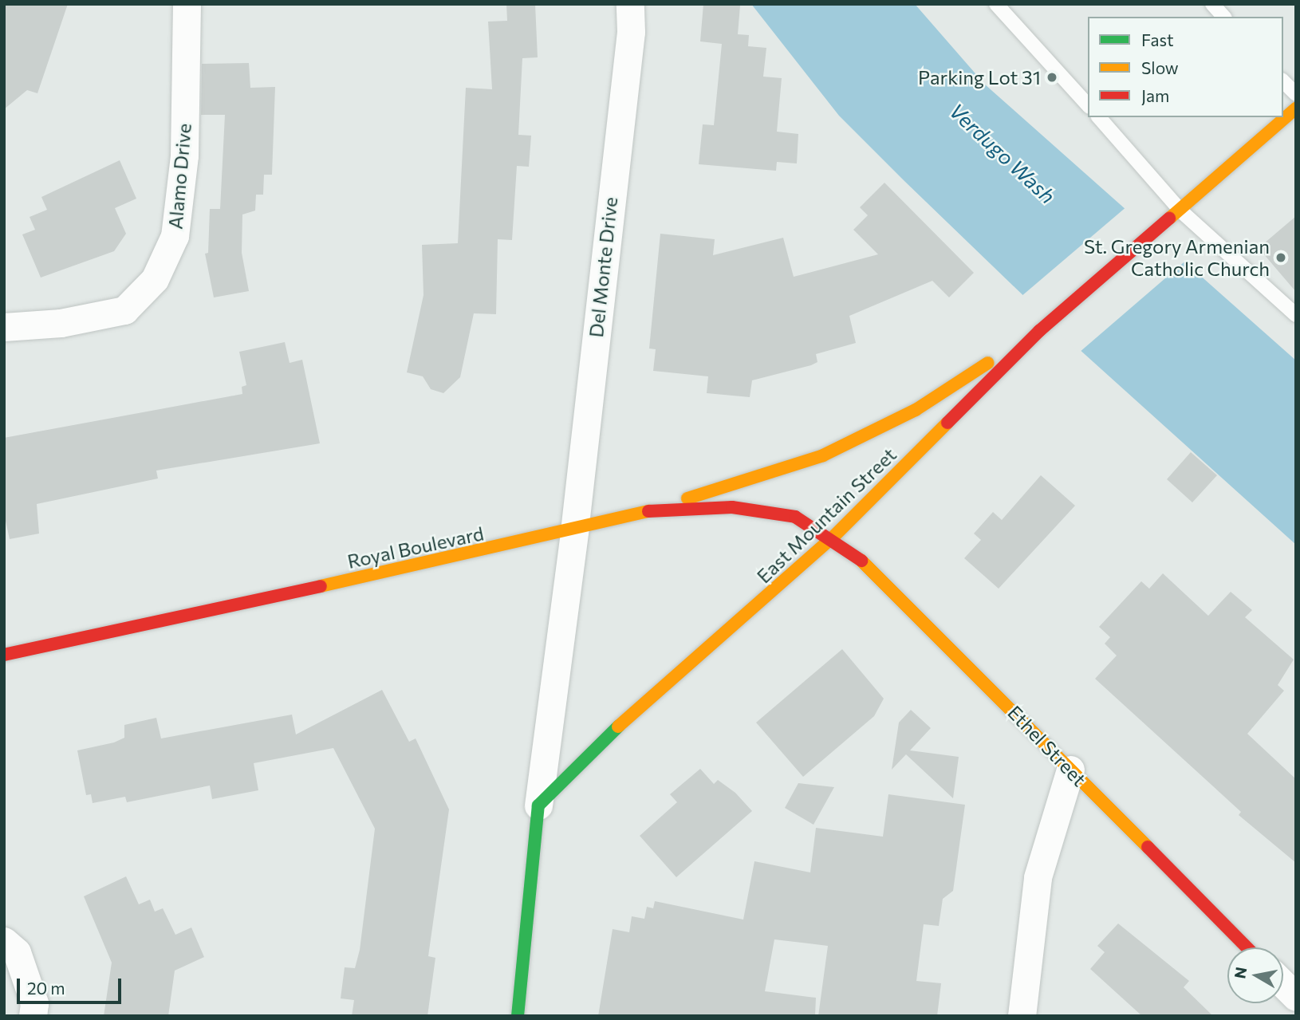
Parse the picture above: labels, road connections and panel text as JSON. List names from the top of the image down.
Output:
{
  "streets": {
    "street": [
      "Alamo Drive",
      "Del Monte Drive",
      "East Mountain Street",
      "Royal Boulevard",
      "Ethel Street"
    ]
  },
  "crossings": [
    ["Del Monte Drive", "East Mountain Street"],
    ["Del Monte Drive", "Royal Boulevard"],
    ["East Mountain Street", "Royal Boulevard"],
    ["East Mountain Street", "Ethel Street"],
    ["Royal Boulevard", "Ethel Street"]
  ],
  "water": ["Verdugo Wash"],
  "places": ["Parking Lot 31", "St. Gregory Armenian Catholic Church"],
  "legend": ["Fast", "Slow", "Jam"],
  "scale_bar": "20 m",
  "north": "left"
}
